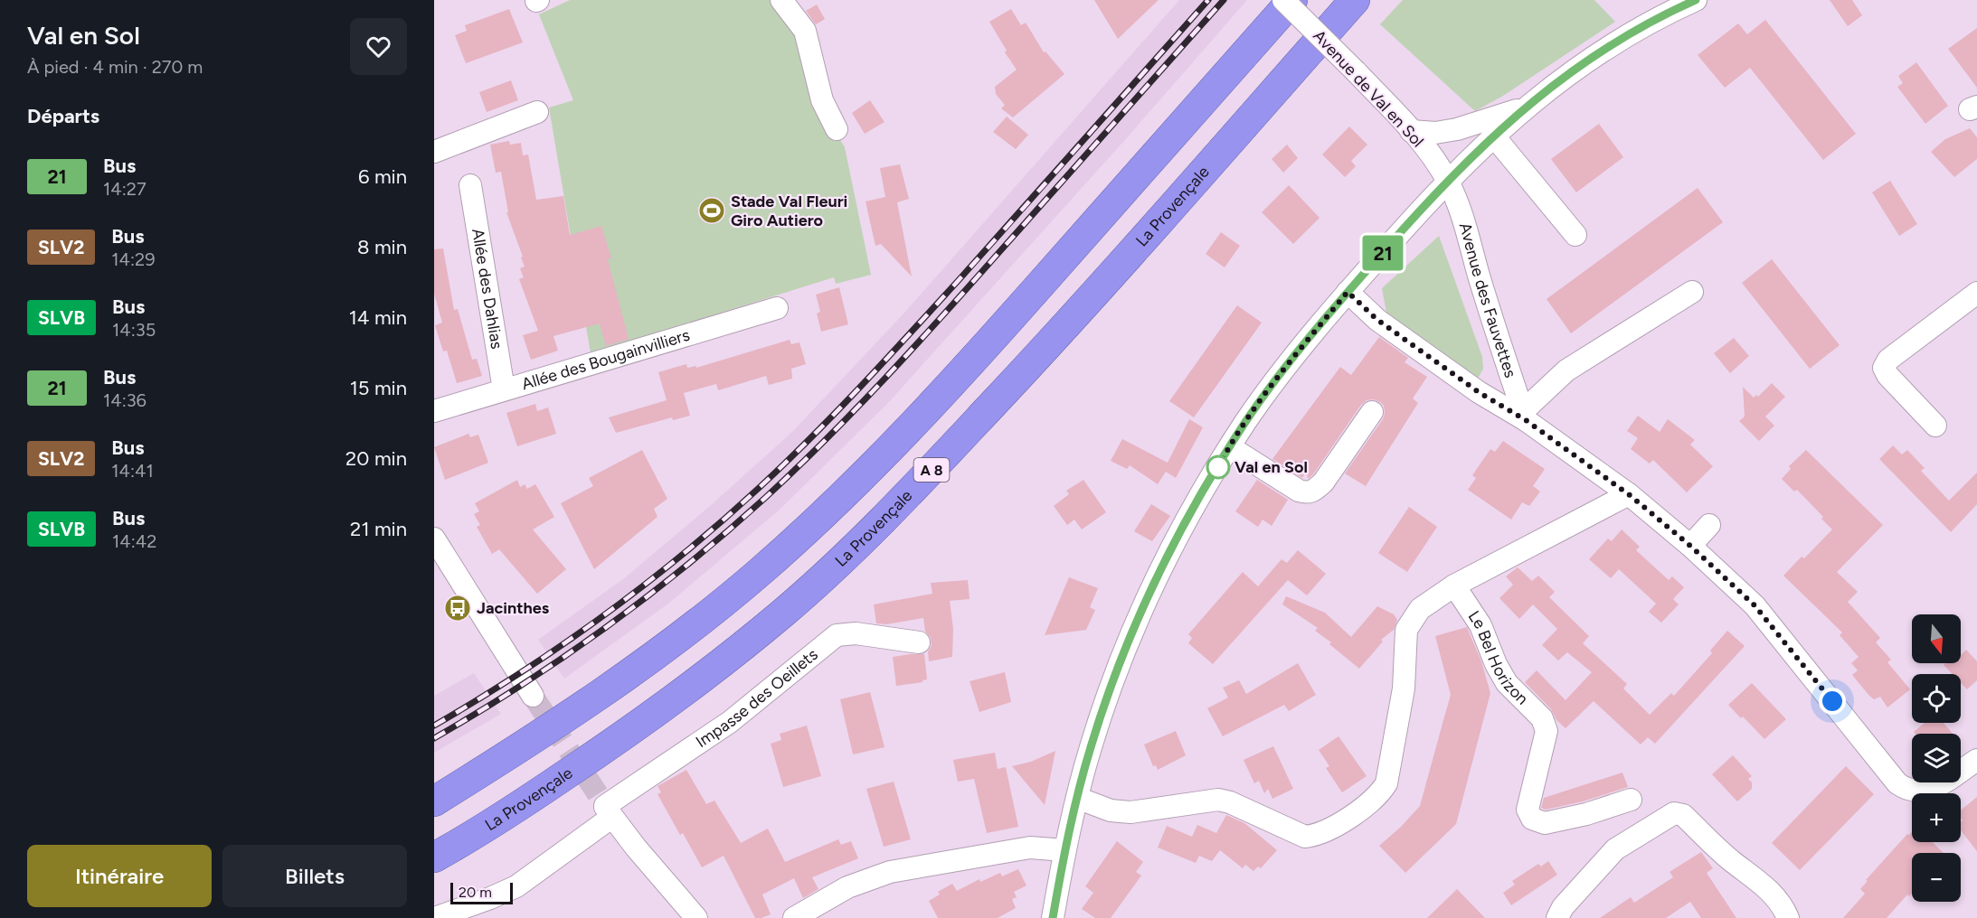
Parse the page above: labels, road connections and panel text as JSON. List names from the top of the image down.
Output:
{
  "streets": {
    "highway": ["La Provençale", "A 8"],
    "street": [
      "Avenue de Val en Sol",
      "Allée des Dahlias",
      "Avenue des Fauvettes",
      "Allée des Bougainvilliers",
      "Le Bel Horizon",
      "Impasse des Oeillets"
    ]
  },
  "crossings": [
    ["Avenue de Val en Sol", "Avenue des Fauvettes"],
    ["Allée des Dahlias", "Allée des Bougainvilliers"]
  ],
  "places": {
    "sports": ["Stade Val Fleuri Giro Autiero"],
    "other": ["Val en Sol"],
    "bus stop": ["Jacinthes"]
  },
  "lines": ["bus line 21"],
  "scale_bar": "20 m",
  "north": "bottom",
  "page": {
    "heading": [
      ["Val en Sol", "À pied · 4 min · 270 m"],
      "Départs"
    ],
    "on_map": "21",
    "list": [
      {
        "mark": "21",
        "name": "Bus",
        "note": "14:27",
        "value": "6 min"
      },
      {
        "mark": "SLV2",
        "name": "Bus",
        "note": "14:29",
        "value": "8 min"
      },
      {
        "mark": "SLVB",
        "name": "Bus",
        "note": "14:35",
        "value": "14 min"
      },
      {
        "mark": "21",
        "name": "Bus",
        "note": "14:36",
        "value": "15 min"
      },
      {
        "mark": "SLV2",
        "name": "Bus",
        "note": "14:41",
        "value": "20 min"
      },
      {
        "mark": "SLVB",
        "name": "Bus",
        "note": "14:42",
        "value": "21 min"
      }
    ],
    "map_buttons": ["+", "−"],
    "buttons": ["Itinéraire", "Billets"],
    "scale": "20 m"
  }
}
